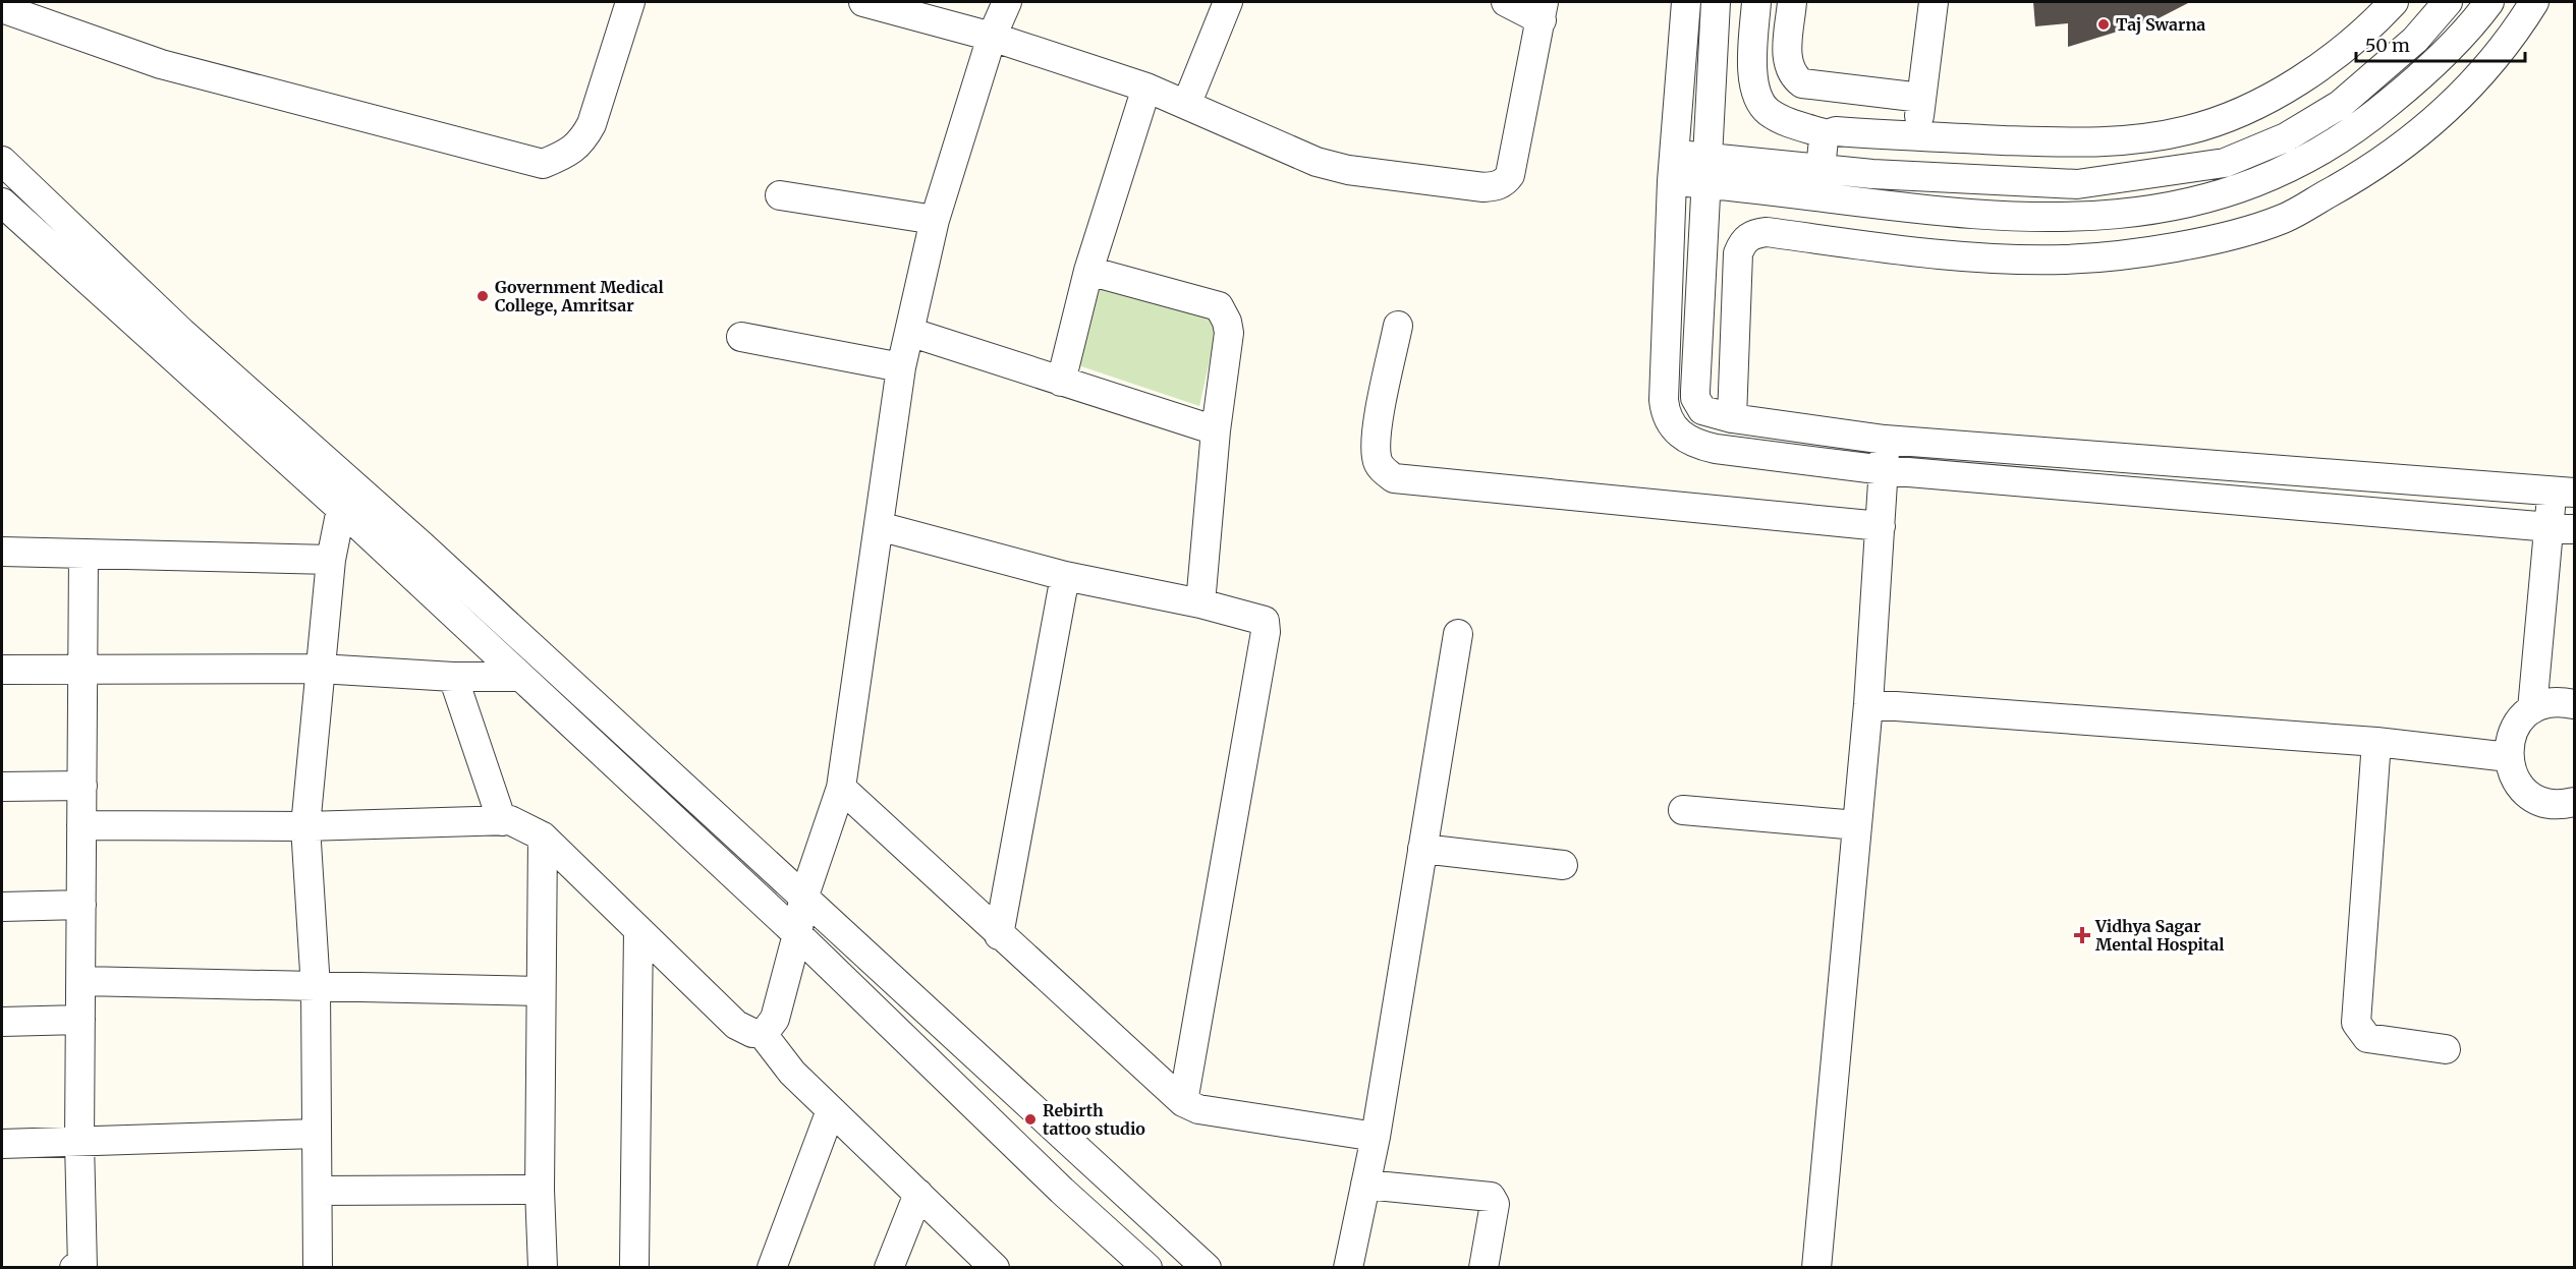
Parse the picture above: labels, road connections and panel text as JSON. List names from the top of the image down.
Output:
{
  "places": {
    "other": ["Taj Swarna", "Government Medical College, Amritsar", "Rebirth tattoo studio"],
    "health": ["Vidhya Sagar Mental Hospital"]
  },
  "scale_bar": "50 m"
}
